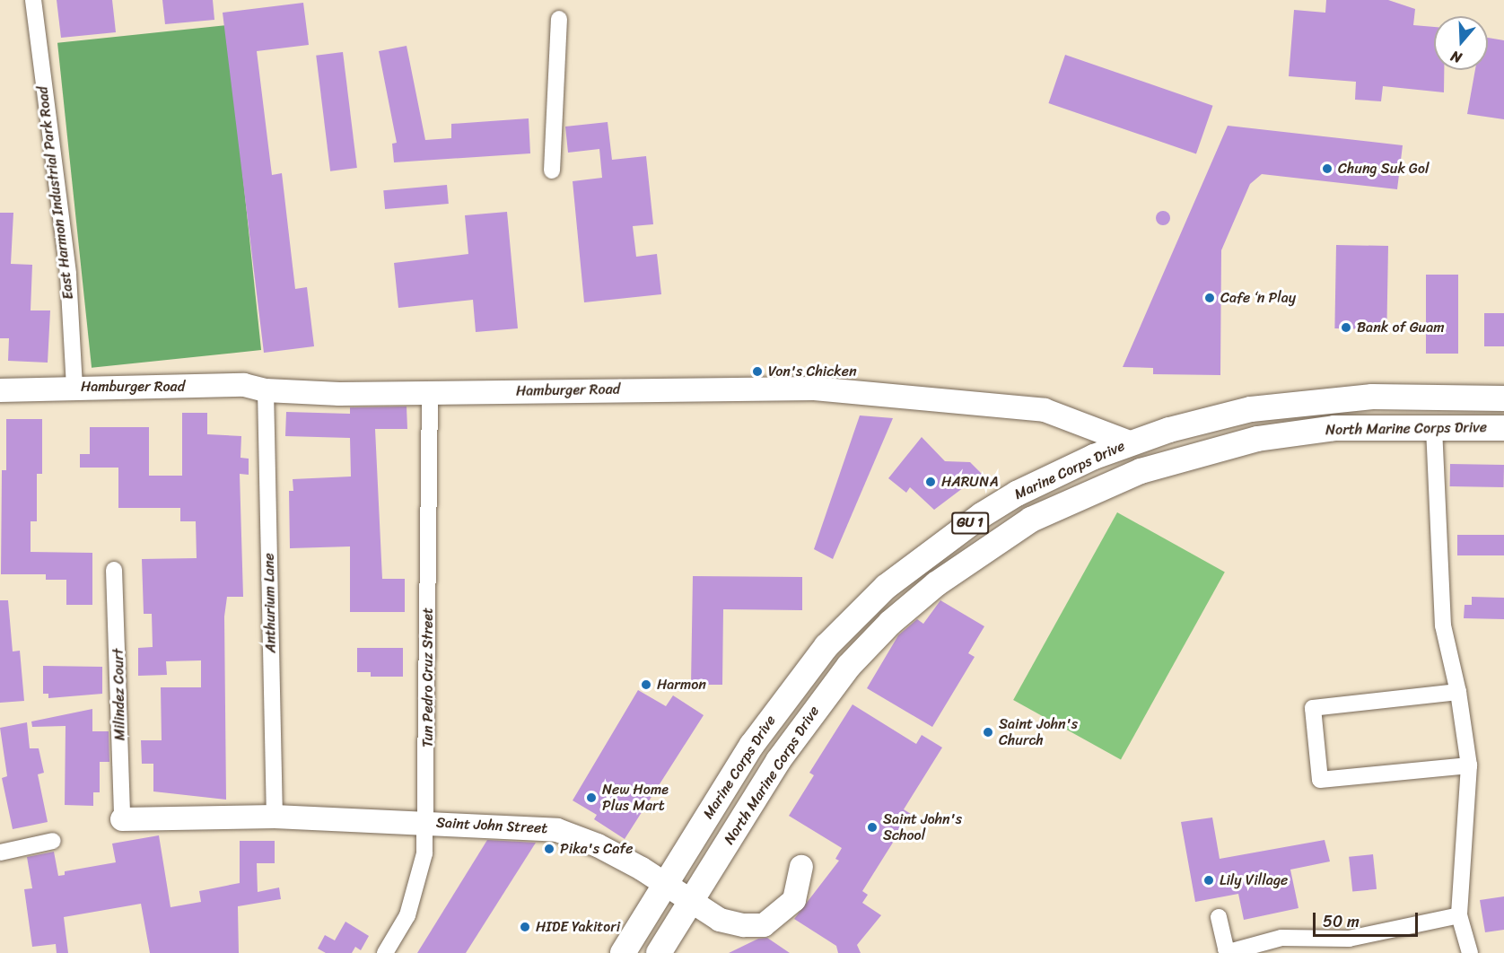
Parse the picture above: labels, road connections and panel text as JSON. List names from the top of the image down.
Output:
{
  "streets": {
    "main road": ["North Marine Corps Drive", "Marine Corps Drive", "GU 1"],
    "street": [
      "East Harmon Industrial Park Road",
      "Hamburger Road",
      "Anthurium Lane",
      "Tun Pedro Cruz Street",
      "Milindez Court",
      "Saint John Street"
    ]
  },
  "crossings": [
    ["East Harmon Industrial Park Road", "Hamburger Road"],
    ["Hamburger Road", "Marine Corps Drive"],
    ["Hamburger Road", "Anthurium Lane"],
    ["Hamburger Road", "Tun Pedro Cruz Street"],
    ["North Marine Corps Drive", "Saint John Street"],
    ["Marine Corps Drive", "Saint John Street"],
    ["Anthurium Lane", "Saint John Street"],
    ["Tun Pedro Cruz Street", "Saint John Street"],
    ["Milindez Court", "Saint John Street"]
  ],
  "places": [
    "Chung Suk Gol",
    "Cafe ‘n Play",
    "Bank of Guam",
    "Von's Chicken",
    "HARUNA",
    "Harmon",
    "Saint John's Church",
    "New Home Plus Mart",
    "Saint John's School",
    "Pika's Cafe",
    "Lily Village",
    "HIDE Yakitori"
  ],
  "scale_bar": "50 m",
  "north": "bottom"
}
